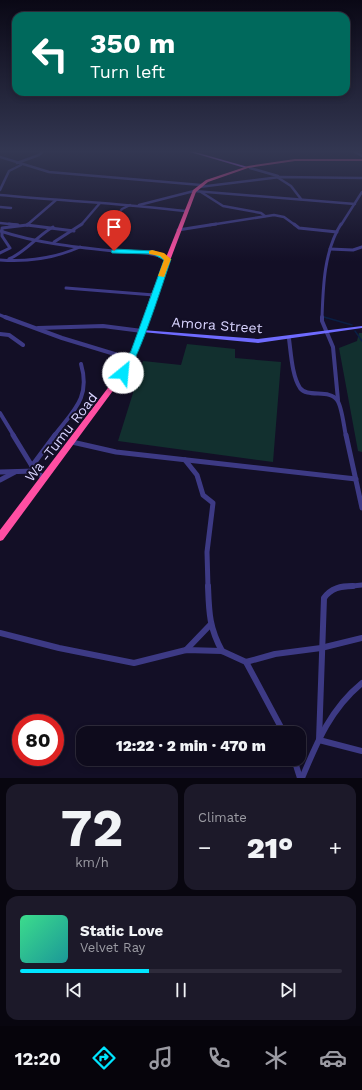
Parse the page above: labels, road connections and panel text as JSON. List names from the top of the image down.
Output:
{
  "streets": {
    "highway": ["Wa -Tumu Road"],
    "street": ["Amora Street"]
  },
  "crossings": [
    ["Amora Street", "Wa -Tumu Road"]
  ],
  "page": {
    "turn": ["350 m", "Turn left"],
    "limit": "80",
    "trip": "12:22 · 2 min · 470 m",
    "tile": [
      ["72", "km/h"],
      "Climate"
    ],
    "heat": ["−", "21°", "+"],
    "song": ["Static Love", "Velvet Ray"],
    "tabs": "12:20"
  }
}
